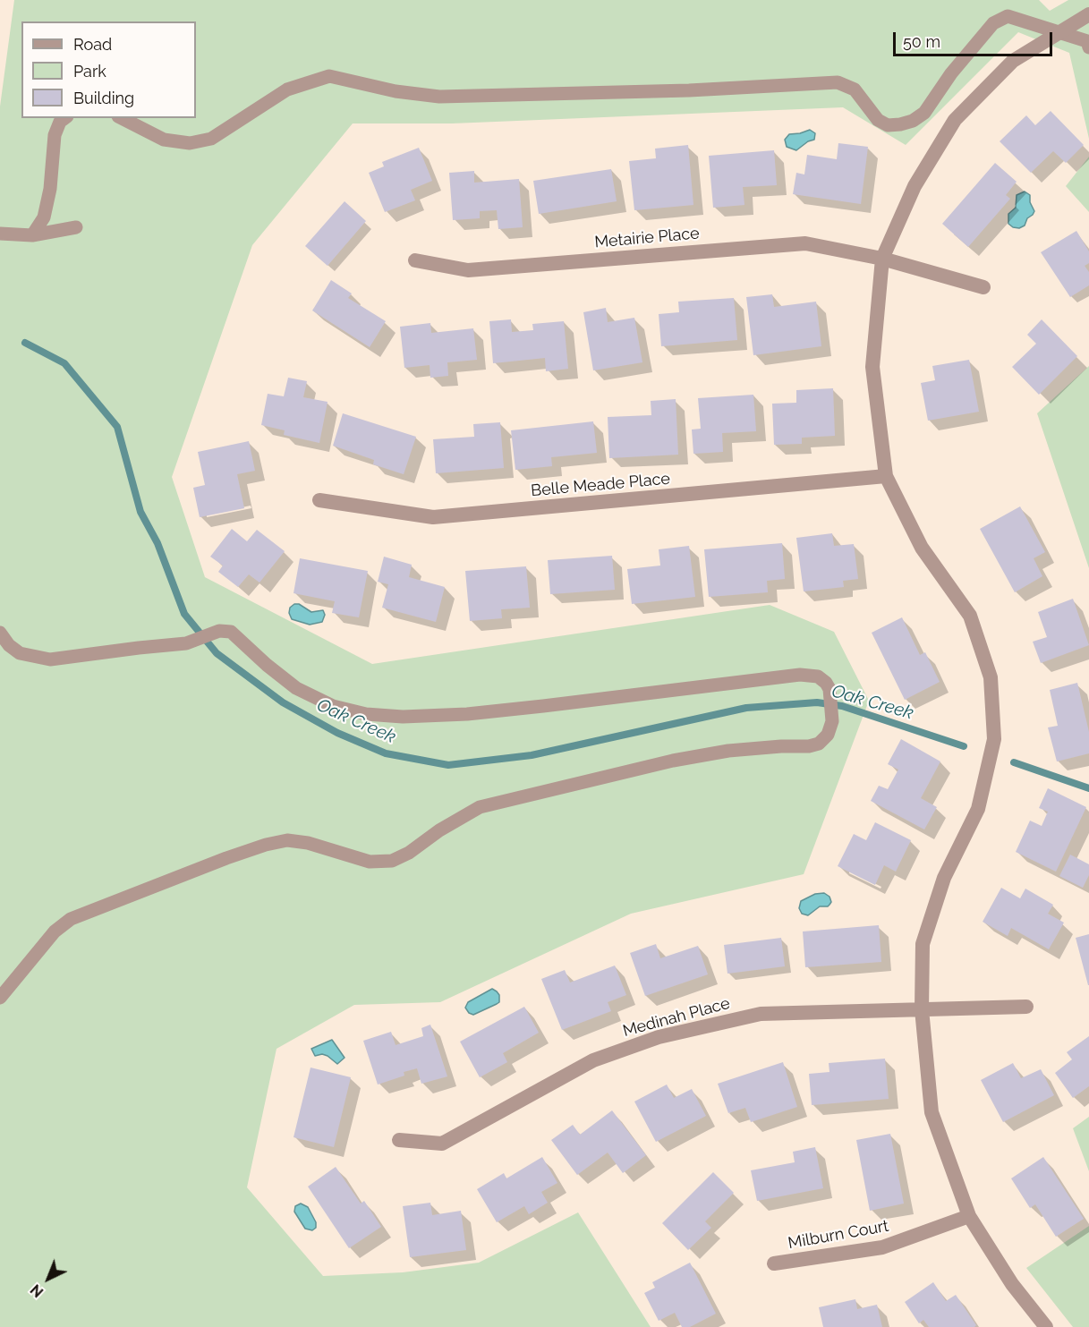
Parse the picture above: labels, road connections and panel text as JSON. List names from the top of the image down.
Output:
{
  "streets": {
    "street": [
      "Metairie Place",
      "Belle Meade Place",
      "Medinah Place",
      "Milburn Court"
    ]
  },
  "water": ["Oak Creek"],
  "legend": ["Road", "Park", "Building"],
  "scale_bar": "50 m",
  "north": "bottom left"
}
